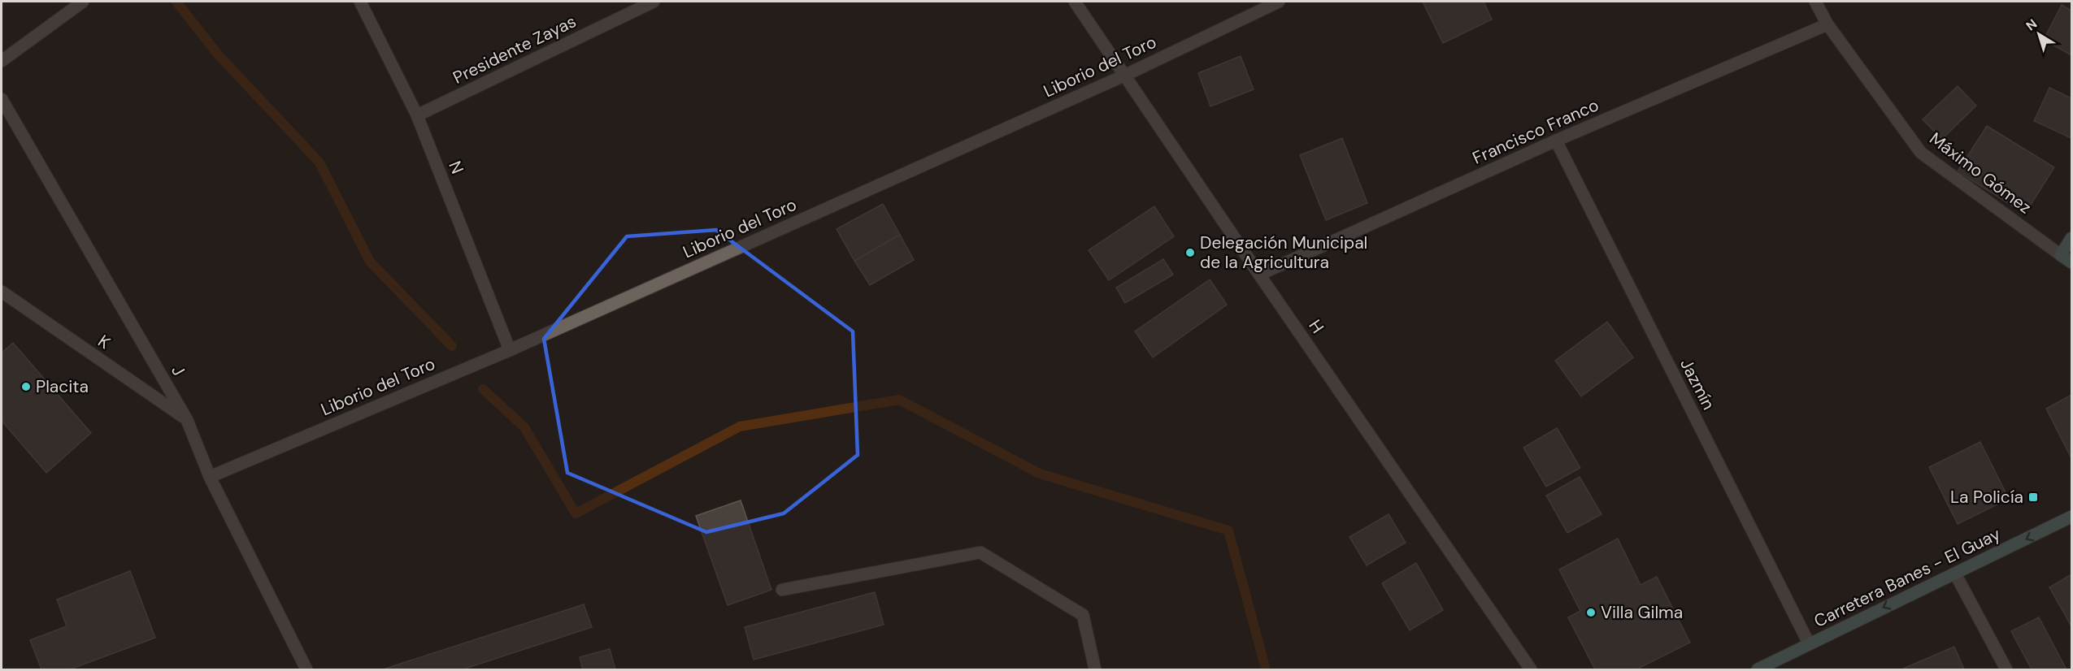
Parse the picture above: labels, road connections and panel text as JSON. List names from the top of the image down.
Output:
{
  "streets": {
    "main road": ["Máximo Gómez", "Carretera Banes - El Guay"],
    "street": [
      "Presidente Zayas",
      "Liborio del Toro",
      "Francisco Franco",
      "N",
      "H",
      "K",
      "J",
      "Jazmín"
    ]
  },
  "crossings": [
    ["Presidente Zayas", "N"],
    ["Liborio del Toro", "N"],
    ["Liborio del Toro", "H"],
    ["Liborio del Toro", "J"],
    ["Francisco Franco", "Máximo Gómez"],
    ["Francisco Franco", "H"],
    ["Francisco Franco", "Jazmín"],
    ["K", "J"],
    ["Jazmín", "Carretera Banes - El Guay"]
  ],
  "one_way": ["Carretera Banes - El Guay"],
  "places": {
    "other": ["Delegación Municipal de la Agricultura", "Placita", "Villa Gilma"],
    "transit": ["La Policía"]
  },
  "north": "top left"
}
